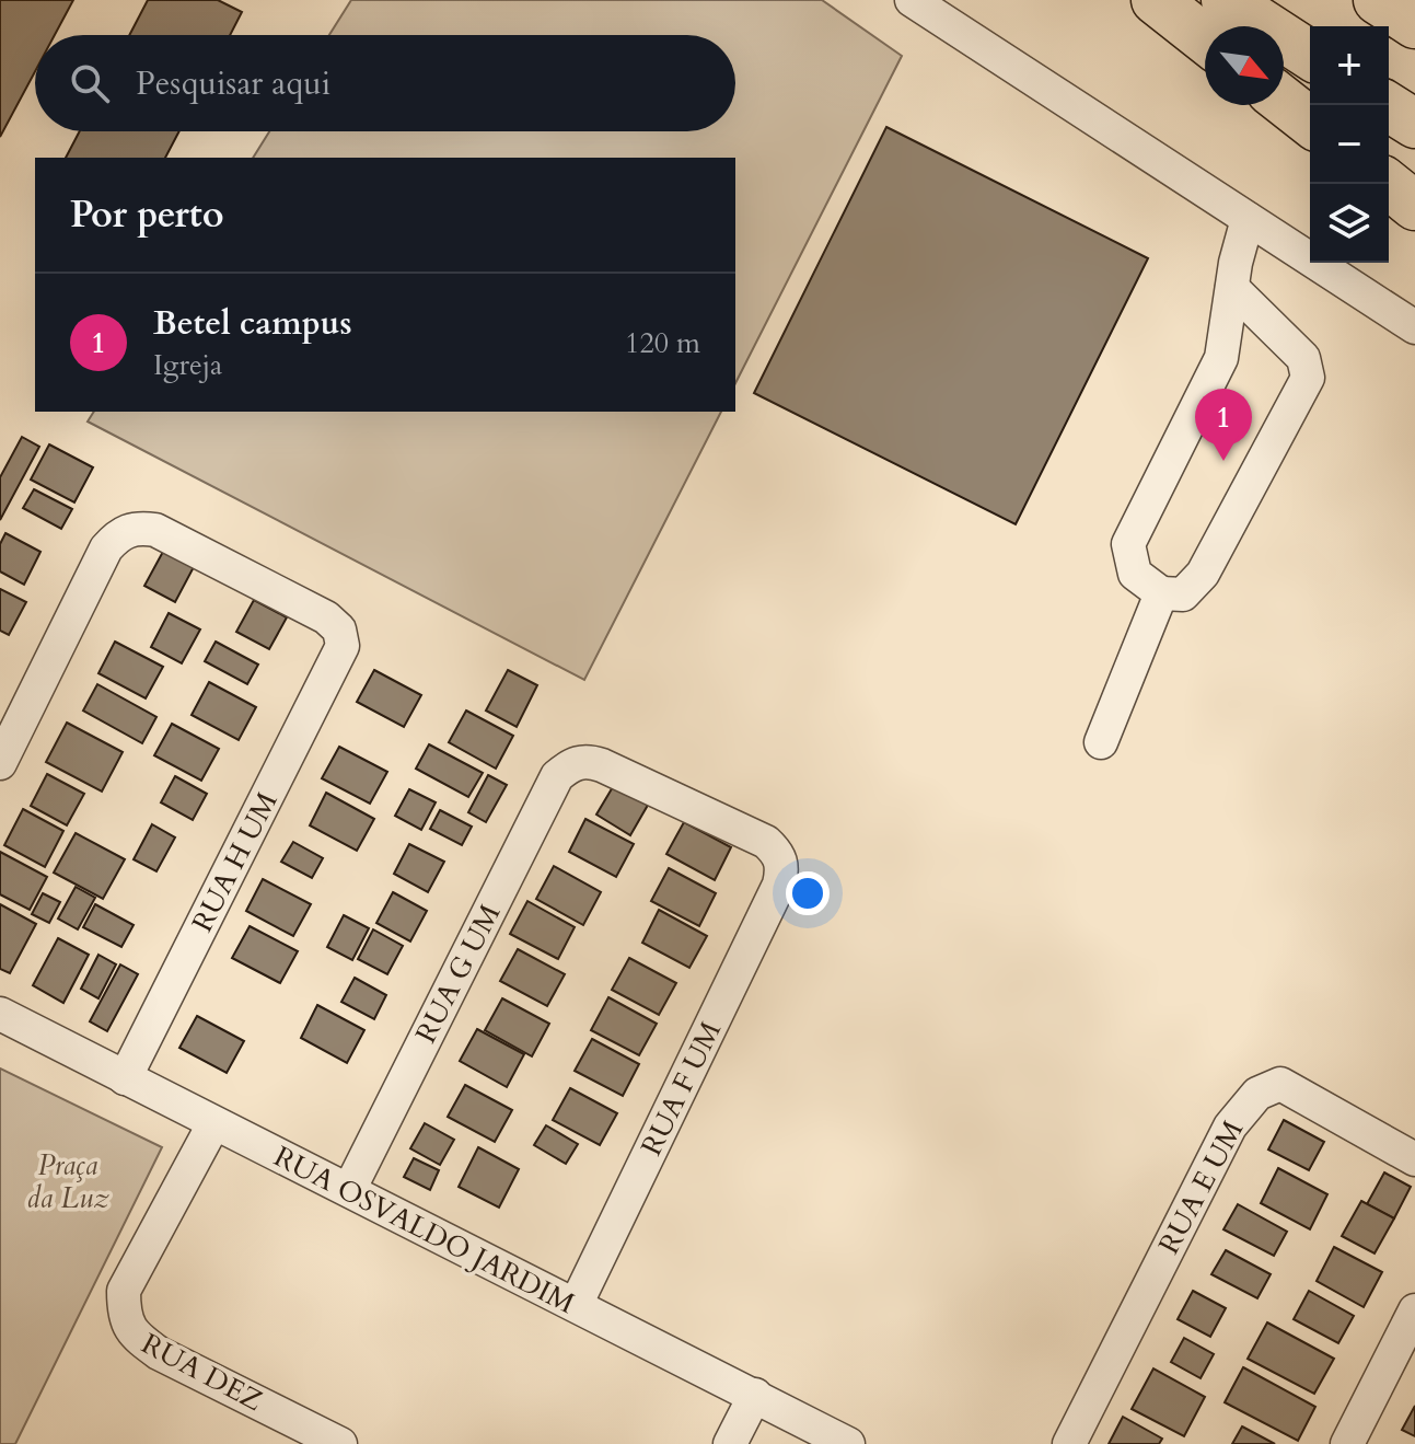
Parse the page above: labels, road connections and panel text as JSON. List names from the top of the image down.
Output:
{
  "streets": {
    "street": [
      "RUA H UM",
      "RUA G UM",
      "RUA F UM",
      "RUA E UM",
      "RUA OSVALDO JARDIM",
      "RUA DEZ"
    ]
  },
  "crossings": [
    ["RUA H UM", "RUA OSVALDO JARDIM"],
    ["RUA G UM", "RUA F UM"],
    ["RUA G UM", "RUA OSVALDO JARDIM"],
    ["RUA F UM", "RUA OSVALDO JARDIM"],
    ["RUA OSVALDO JARDIM", "RUA DEZ"]
  ],
  "parks": ["Praça da Luz"],
  "north": "bottom right",
  "page": {
    "map_buttons": ["+", "−"],
    "search": "Pesquisar aqui",
    "heading": "Por perto",
    "list": [
      {
        "mark": "1",
        "name": "Betel campus",
        "note": "Igreja",
        "value": "120 m"
      }
    ],
    "pins": "1"
  }
}
